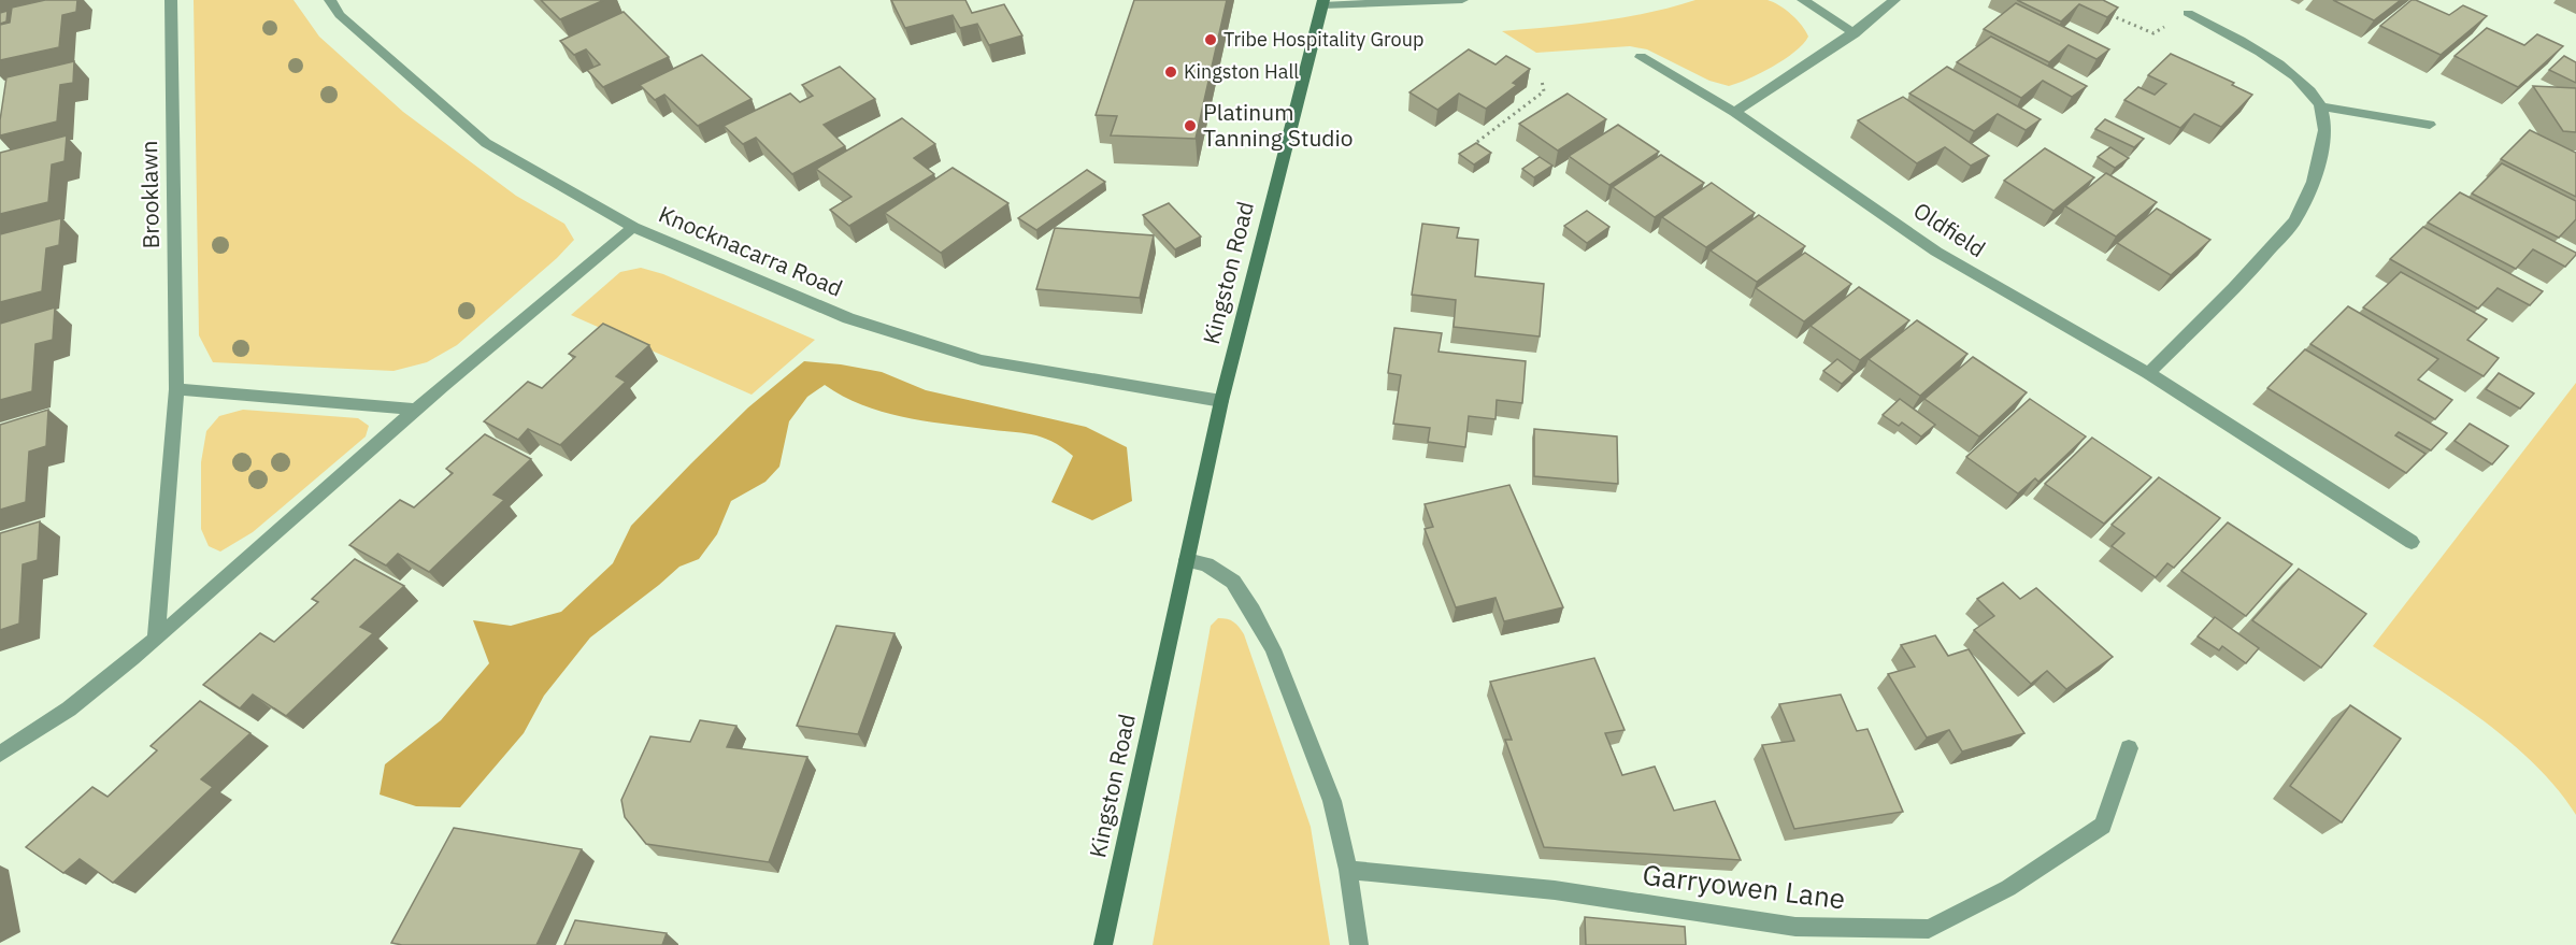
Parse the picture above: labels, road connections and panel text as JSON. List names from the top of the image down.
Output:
{
  "streets": {
    "main road": ["Kingston Road"],
    "street": [
      "Brooklawn",
      "Oldfield",
      "Knocknacarra Road",
      "Garryowen Lane"
    ]
  },
  "crossings": [
    ["Knocknacarra Road", "Kingston Road"]
  ],
  "places": ["Tribe Hospitality Group", "Kingston Hall", "Platinum Tanning Studio"]
}
